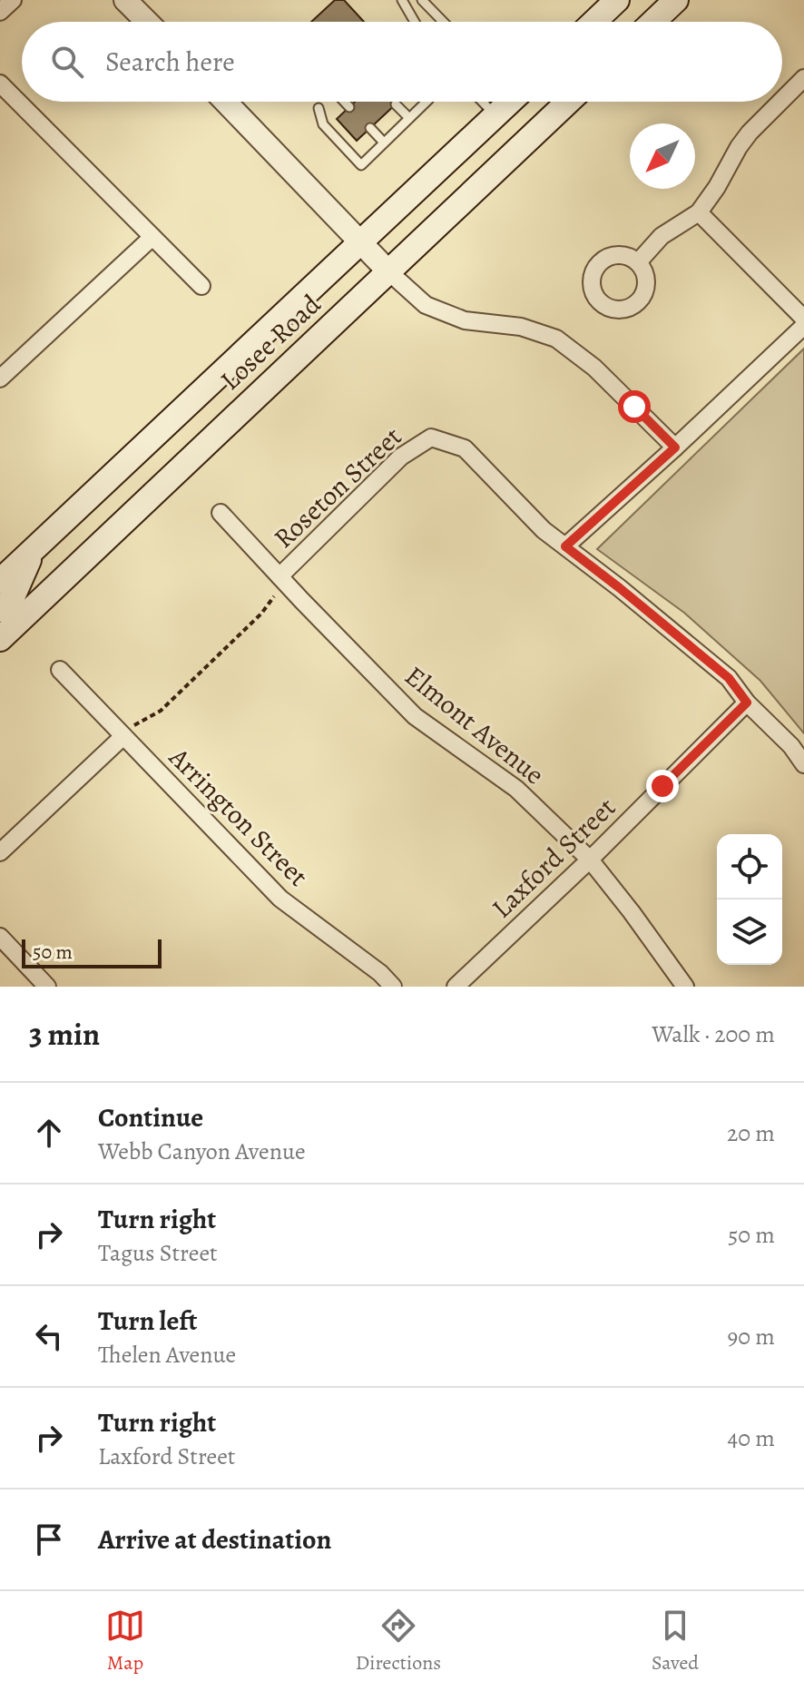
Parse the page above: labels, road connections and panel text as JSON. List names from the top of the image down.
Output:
{
  "streets": {
    "main road": ["Losee Road"],
    "street": [
      "Roseton Street",
      "Elmont Avenue",
      "Arrington Street",
      "Laxford Street"
    ]
  },
  "crossings": [
    ["Roseton Street", "Elmont Avenue"],
    ["Elmont Avenue", "Laxford Street"]
  ],
  "scale_bar": "50 m",
  "north": "bottom left",
  "page": {
    "search": "Search here",
    "scale": "50 m",
    "heading": ["3 min", "Walk · 200 m"],
    "list": [
      ["Continue", "Webb Canyon Avenue", "20 m"],
      ["Turn right", "Tagus Street", "50 m"],
      ["Turn left", "Thelen Avenue", "90 m"],
      ["Turn right", "Laxford Street", "40 m"],
      "Arrive at destination"
    ],
    "nav": ["Map", "Directions", "Saved"]
  }
}
